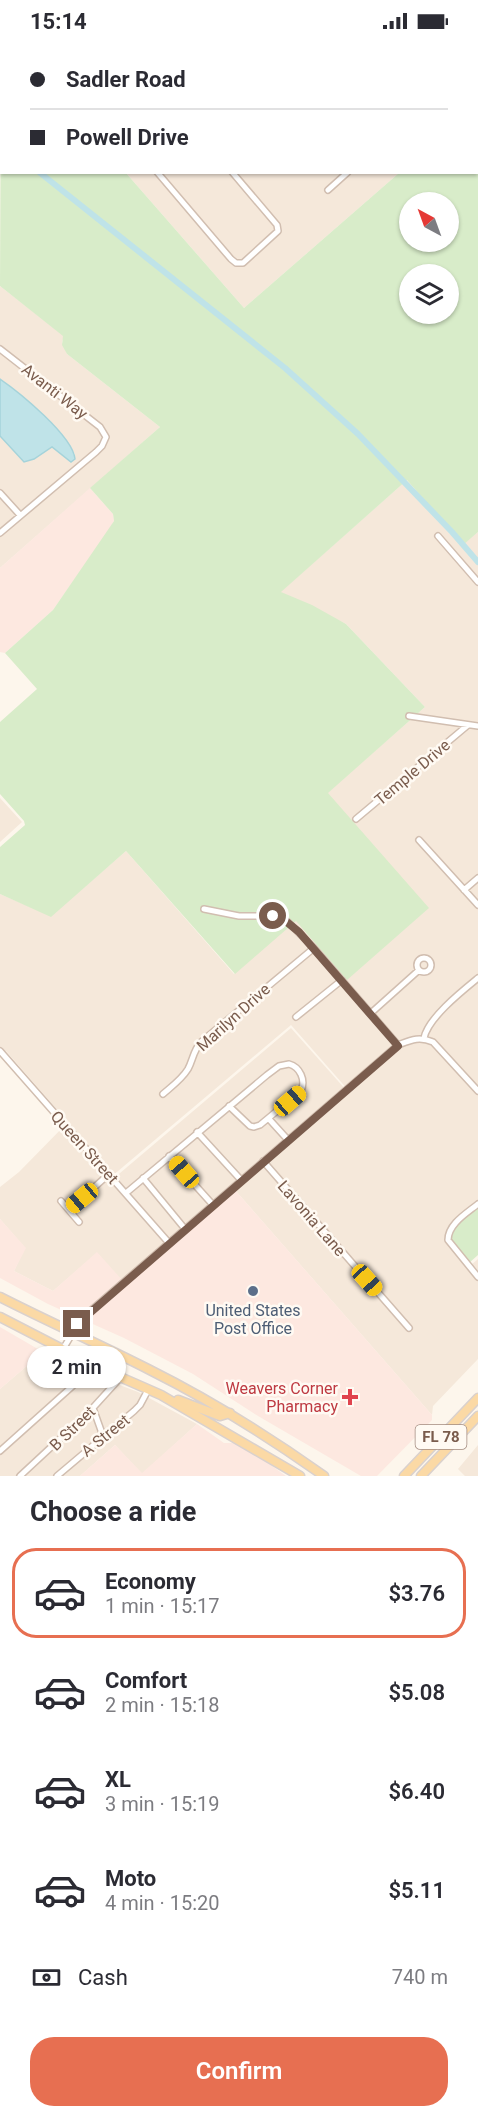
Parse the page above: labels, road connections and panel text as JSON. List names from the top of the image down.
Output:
{
  "streets": {
    "main road": ["FL 78"],
    "street": [
      "Avanti Way",
      "Temple Drive",
      "Marilyn Drive",
      "Queen Street",
      "Lavonia Lane",
      "B Street",
      "A Street"
    ]
  },
  "places": {
    "other": ["United States Post Office"],
    "health": ["Weavers Corner Pharmacy"]
  },
  "north": "top left",
  "page": {
    "status": "15:14",
    "banner": ["Sadler Road", "Powell Drive"],
    "bubble": "2 min",
    "heading": "Choose a ride",
    "list": [
      {
        "name": "Economy",
        "note": "1 min · 15:17",
        "value": "$3.76"
      },
      {
        "name": "Comfort",
        "note": "2 min · 15:18",
        "value": "$5.08"
      },
      {
        "name": "XL",
        "note": "3 min · 15:19",
        "value": "$6.40"
      },
      {
        "name": "Moto",
        "note": "4 min · 15:20",
        "value": "$5.11"
      }
    ],
    "pay": ["Cash", "740 m"],
    "buttons": "Confirm"
  }
}
